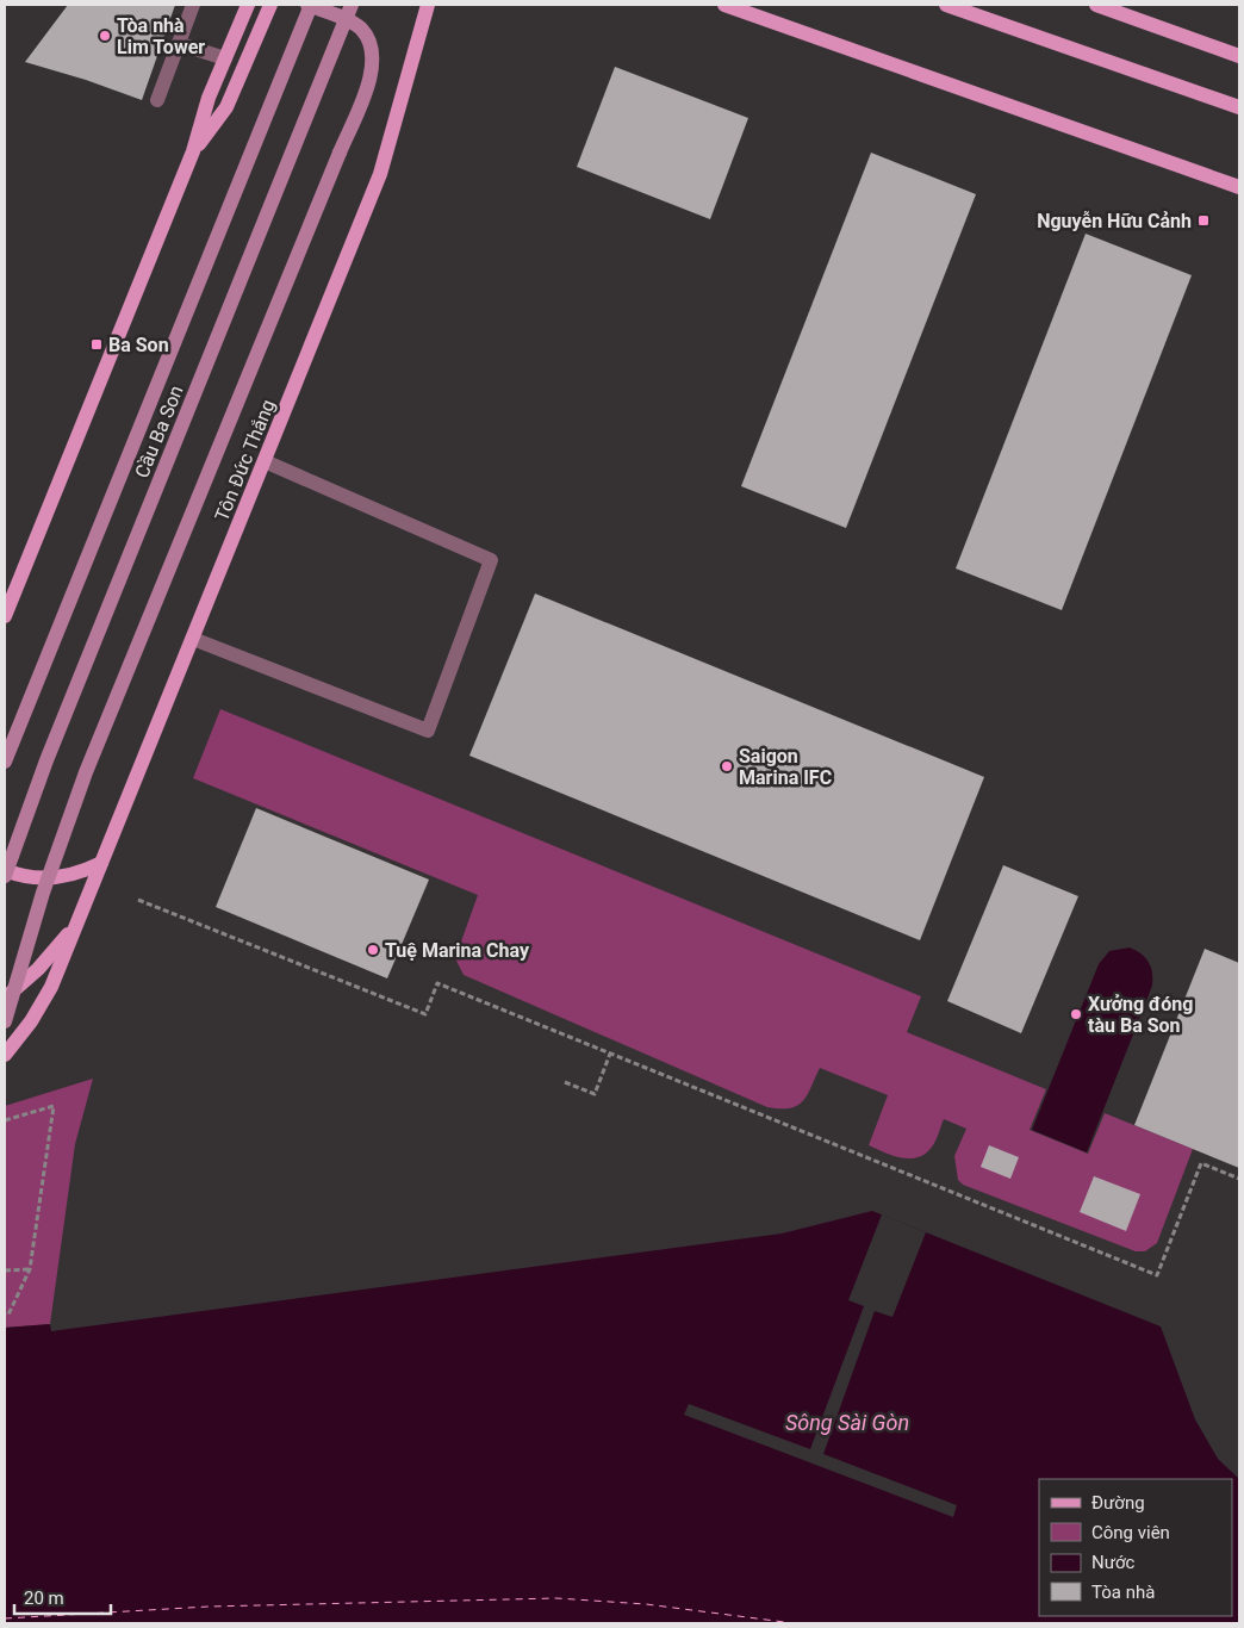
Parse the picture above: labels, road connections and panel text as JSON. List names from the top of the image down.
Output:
{
  "streets": {
    "main road": ["Cầu Ba Son", "Tôn Đức Thắng"]
  },
  "water": ["Sông Sài Gòn"],
  "places": {
    "other": [
      "Tòa nhà Lim Tower",
      "Saigon Marina IFC",
      "Tuệ Marina Chay",
      "Xưởng đóng tàu Ba Son"
    ],
    "transit": ["Nguyễn Hữu Cảnh", "Ba Son"]
  },
  "legend": [
    "Đường",
    "Công viên",
    "Nước",
    "Tòa nhà"
  ],
  "scale_bar": "20 m"
}
